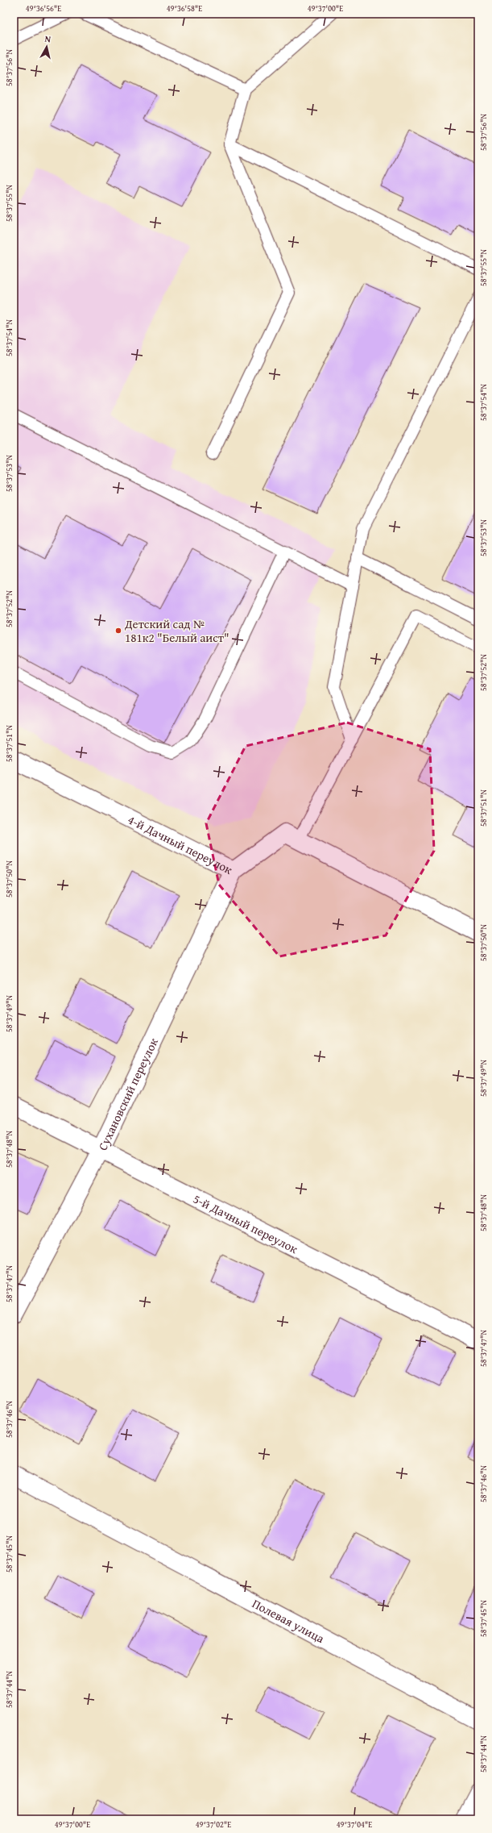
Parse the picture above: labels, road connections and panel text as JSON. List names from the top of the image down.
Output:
{
  "streets": {
    "street": [
      "4-й Дачный переулок",
      "Сухановский переулок",
      "5-й Дачный переулок",
      "Полевая улица"
    ]
  },
  "crossings": [
    ["4-й Дачный переулок", "Сухановский переулок"],
    ["Сухановский переулок", "5-й Дачный переулок"]
  ],
  "places": ["Детский сад № 181к2 \"Белый аист\""],
  "north": "top",
  "coordinates": [
    "49°36'56\"E",
    "49°36'58\"E",
    "49°37'00\"E",
    "58°37'56\"N",
    "58°37'55\"N",
    "58°37'54\"N",
    "58°37'53\"N",
    "58°37'52\"N",
    "58°37'51\"N",
    "58°37'50\"N",
    "58°37'49\"N",
    "58°37'48\"N",
    "58°37'47\"N",
    "58°37'46\"N",
    "58°37'45\"N",
    "58°37'44\"N",
    "49°37'02\"E",
    "49°37'04\"E"
  ]
}
